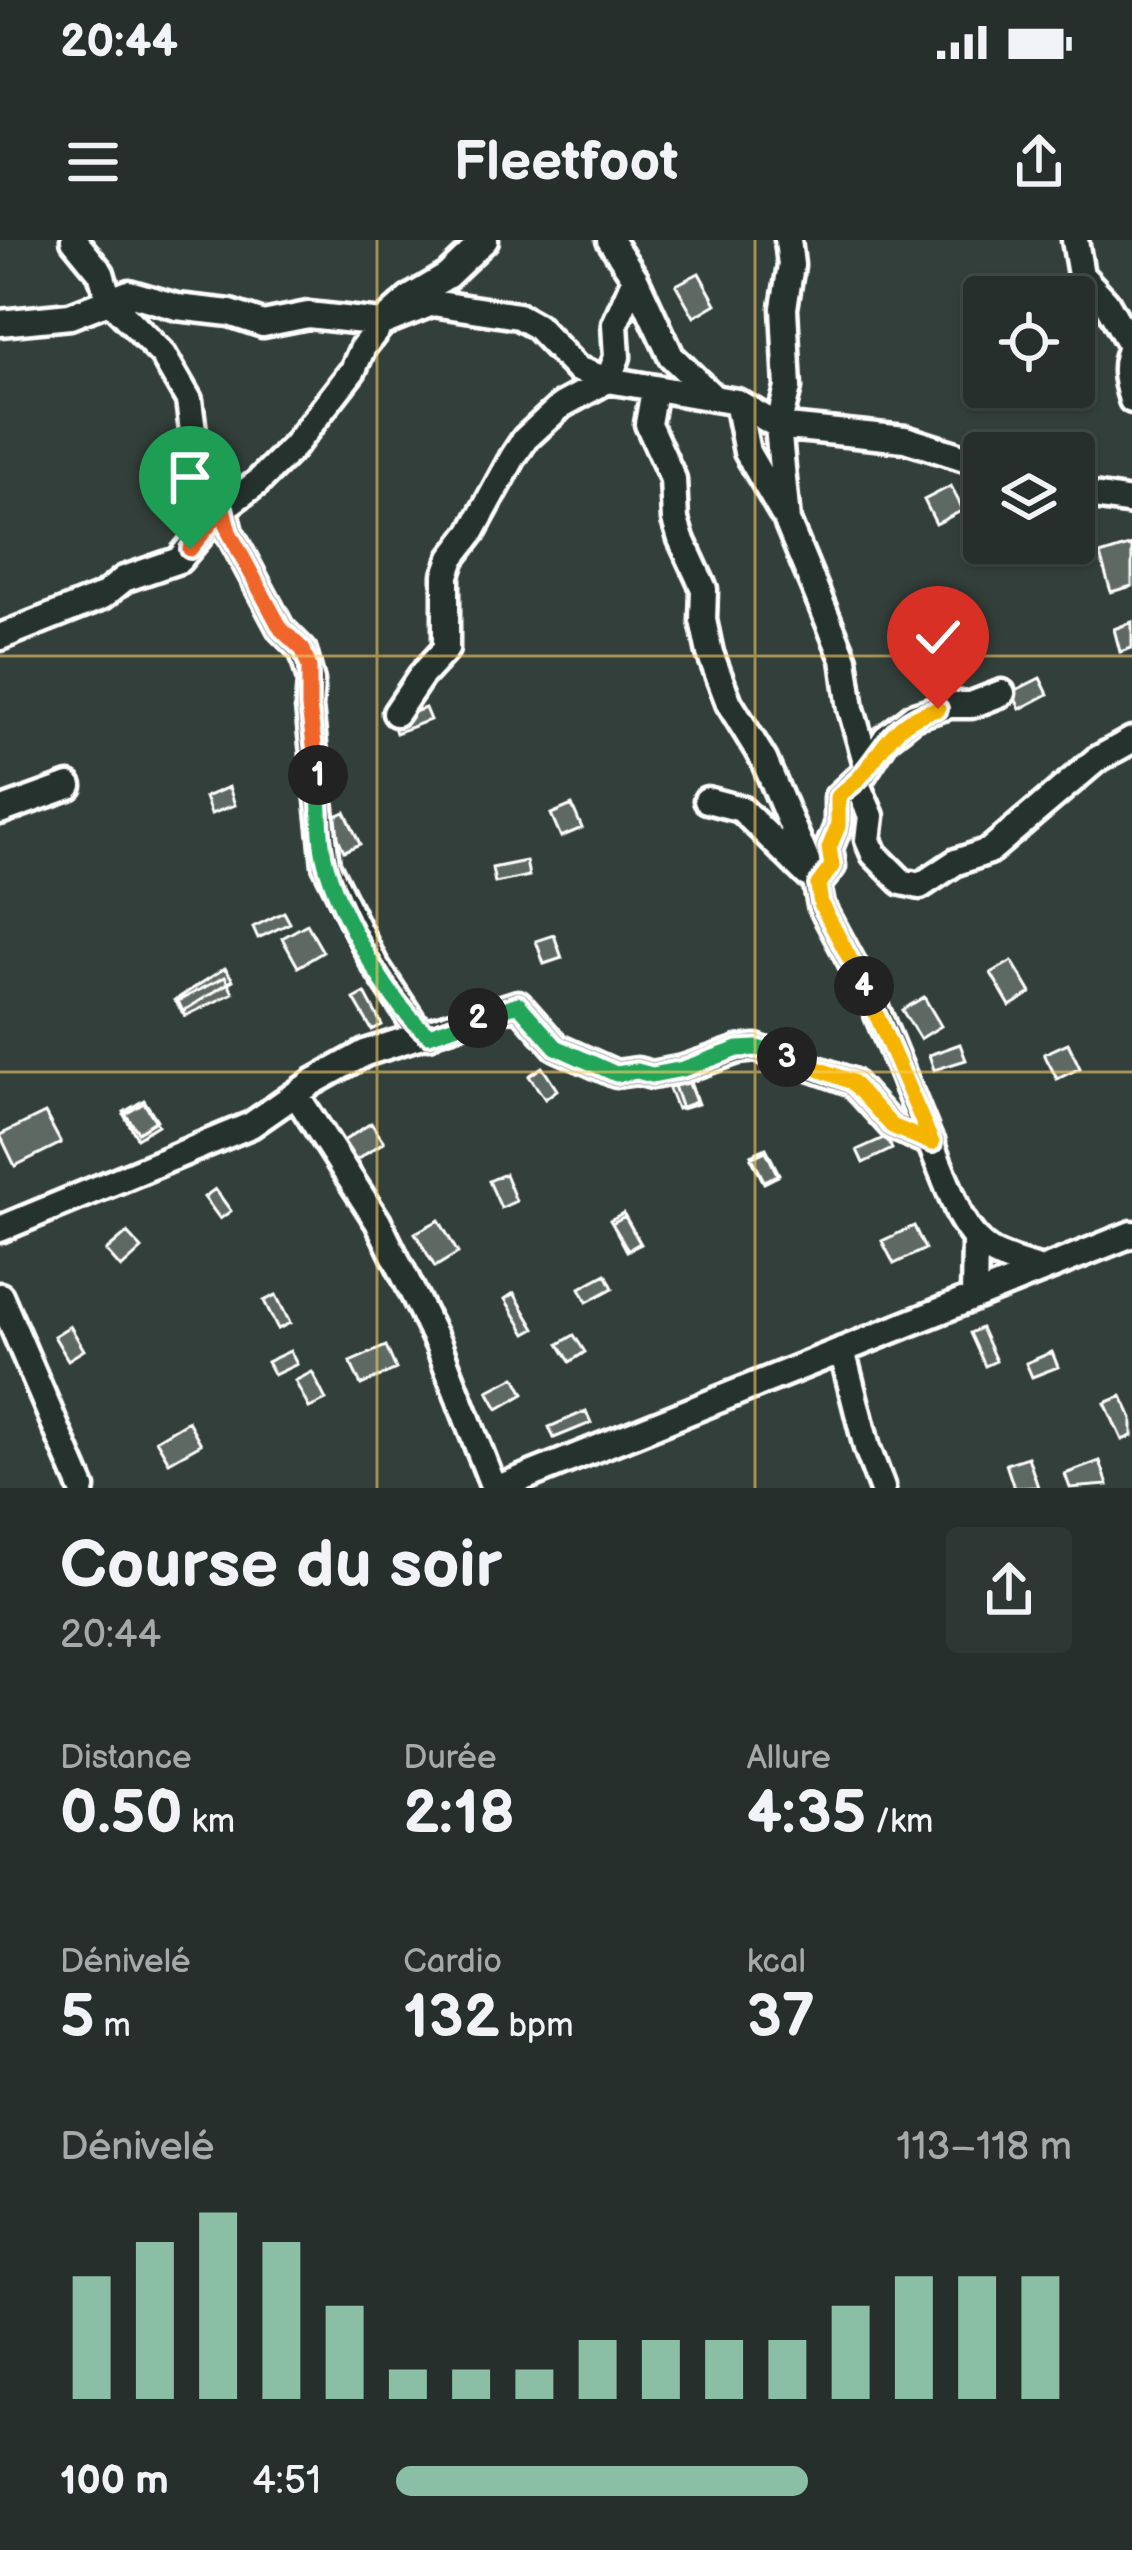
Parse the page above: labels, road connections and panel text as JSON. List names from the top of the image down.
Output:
{
  "page": {
    "status": "20:44",
    "header": "Fleetfoot",
    "pins": [
      "1",
      "4",
      "2",
      "3"
    ],
    "heading": ["Course du soir", "20:44"],
    "stats": [
      ["Distance", "0.50 km"],
      ["Durée", "2:18"],
      ["Allure", "4:35 /km"],
      ["Dénivelé", "5 m"],
      ["Cardio", "132 bpm"],
      ["kcal", "37"]
    ],
    "chart": ["Dénivelé", "113–118 m"],
    "list": [
      {
        "name": "100 m",
        "note": "4:51"
      }
    ]
  }
}
